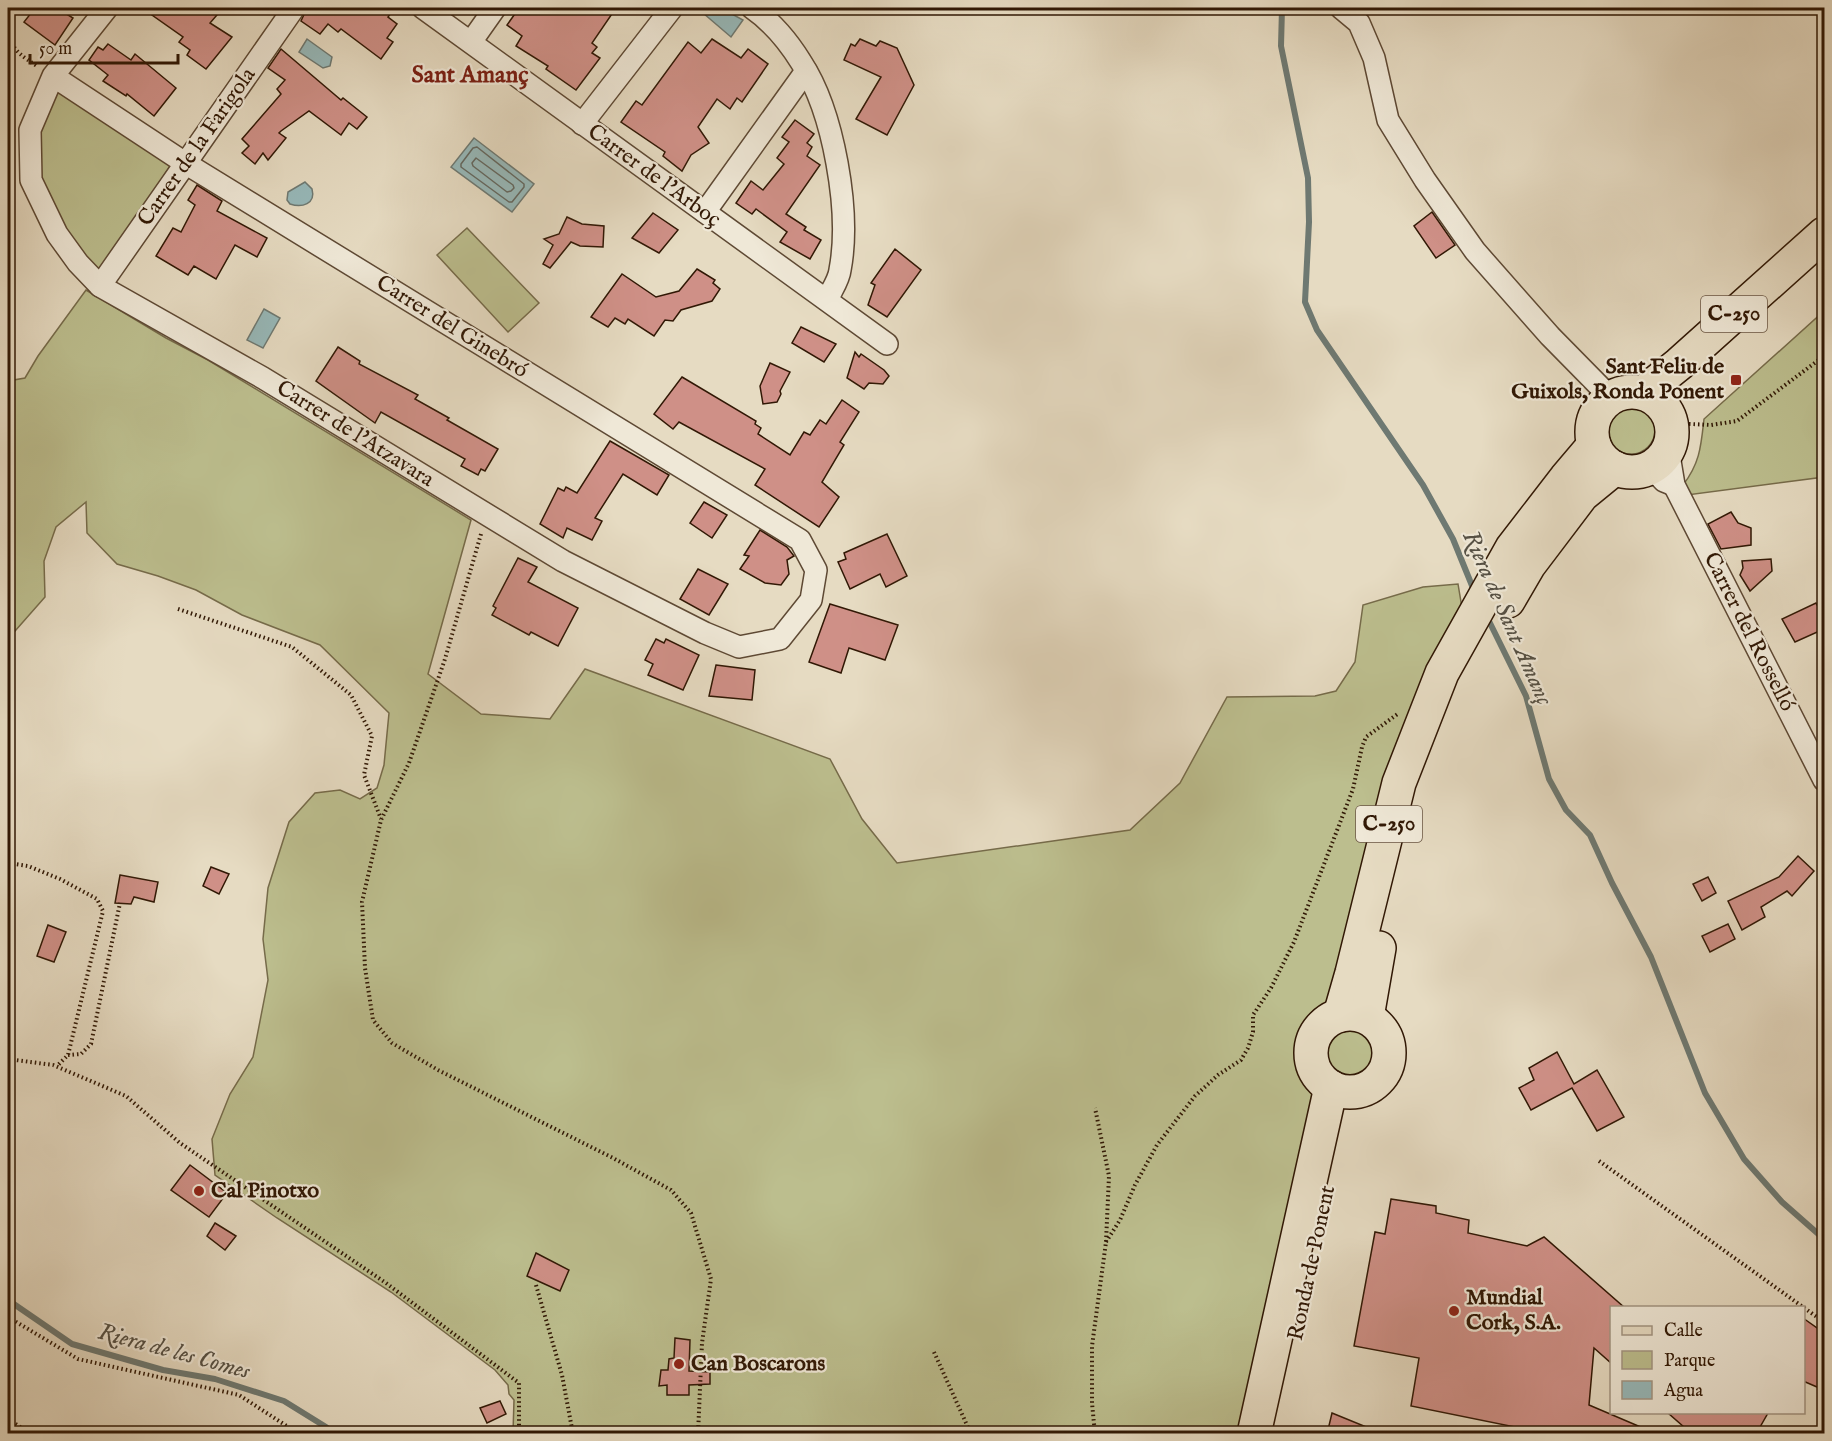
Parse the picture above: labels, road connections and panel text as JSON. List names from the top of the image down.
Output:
{
  "streets": {
    "main road": ["C-250", "Ronda de Ponent"],
    "street": [
      "Carrer de la Farigola",
      "Carrer de l'Arboç",
      "Carrer del Ginebró",
      "Carrer de l'Atzavara",
      "Carrer del Rosselló"
    ]
  },
  "crossings": [
    ["Carrer de la Farigola", "Carrer del Ginebró"],
    ["Carrer de la Farigola", "Carrer de l'Atzavara"],
    ["C-250", "Carrer del Rosselló"],
    ["C-250", "Ronda de Ponent"],
    ["Carrer del Ginebró", "Carrer de l'Atzavara"]
  ],
  "districts": ["Sant Amanç"],
  "water": ["Riera de Sant Amanç", "Riera de les Comes"],
  "places": {
    "transit": ["Sant Feliu de Guixols, Ronda Ponent"],
    "other": ["Cal Pinotxo", "Mundial Cork, S.A.", "Can Boscarons"]
  },
  "legend": ["Calle", "Parque", "Agua"],
  "scale_bar": "50 m"
}
